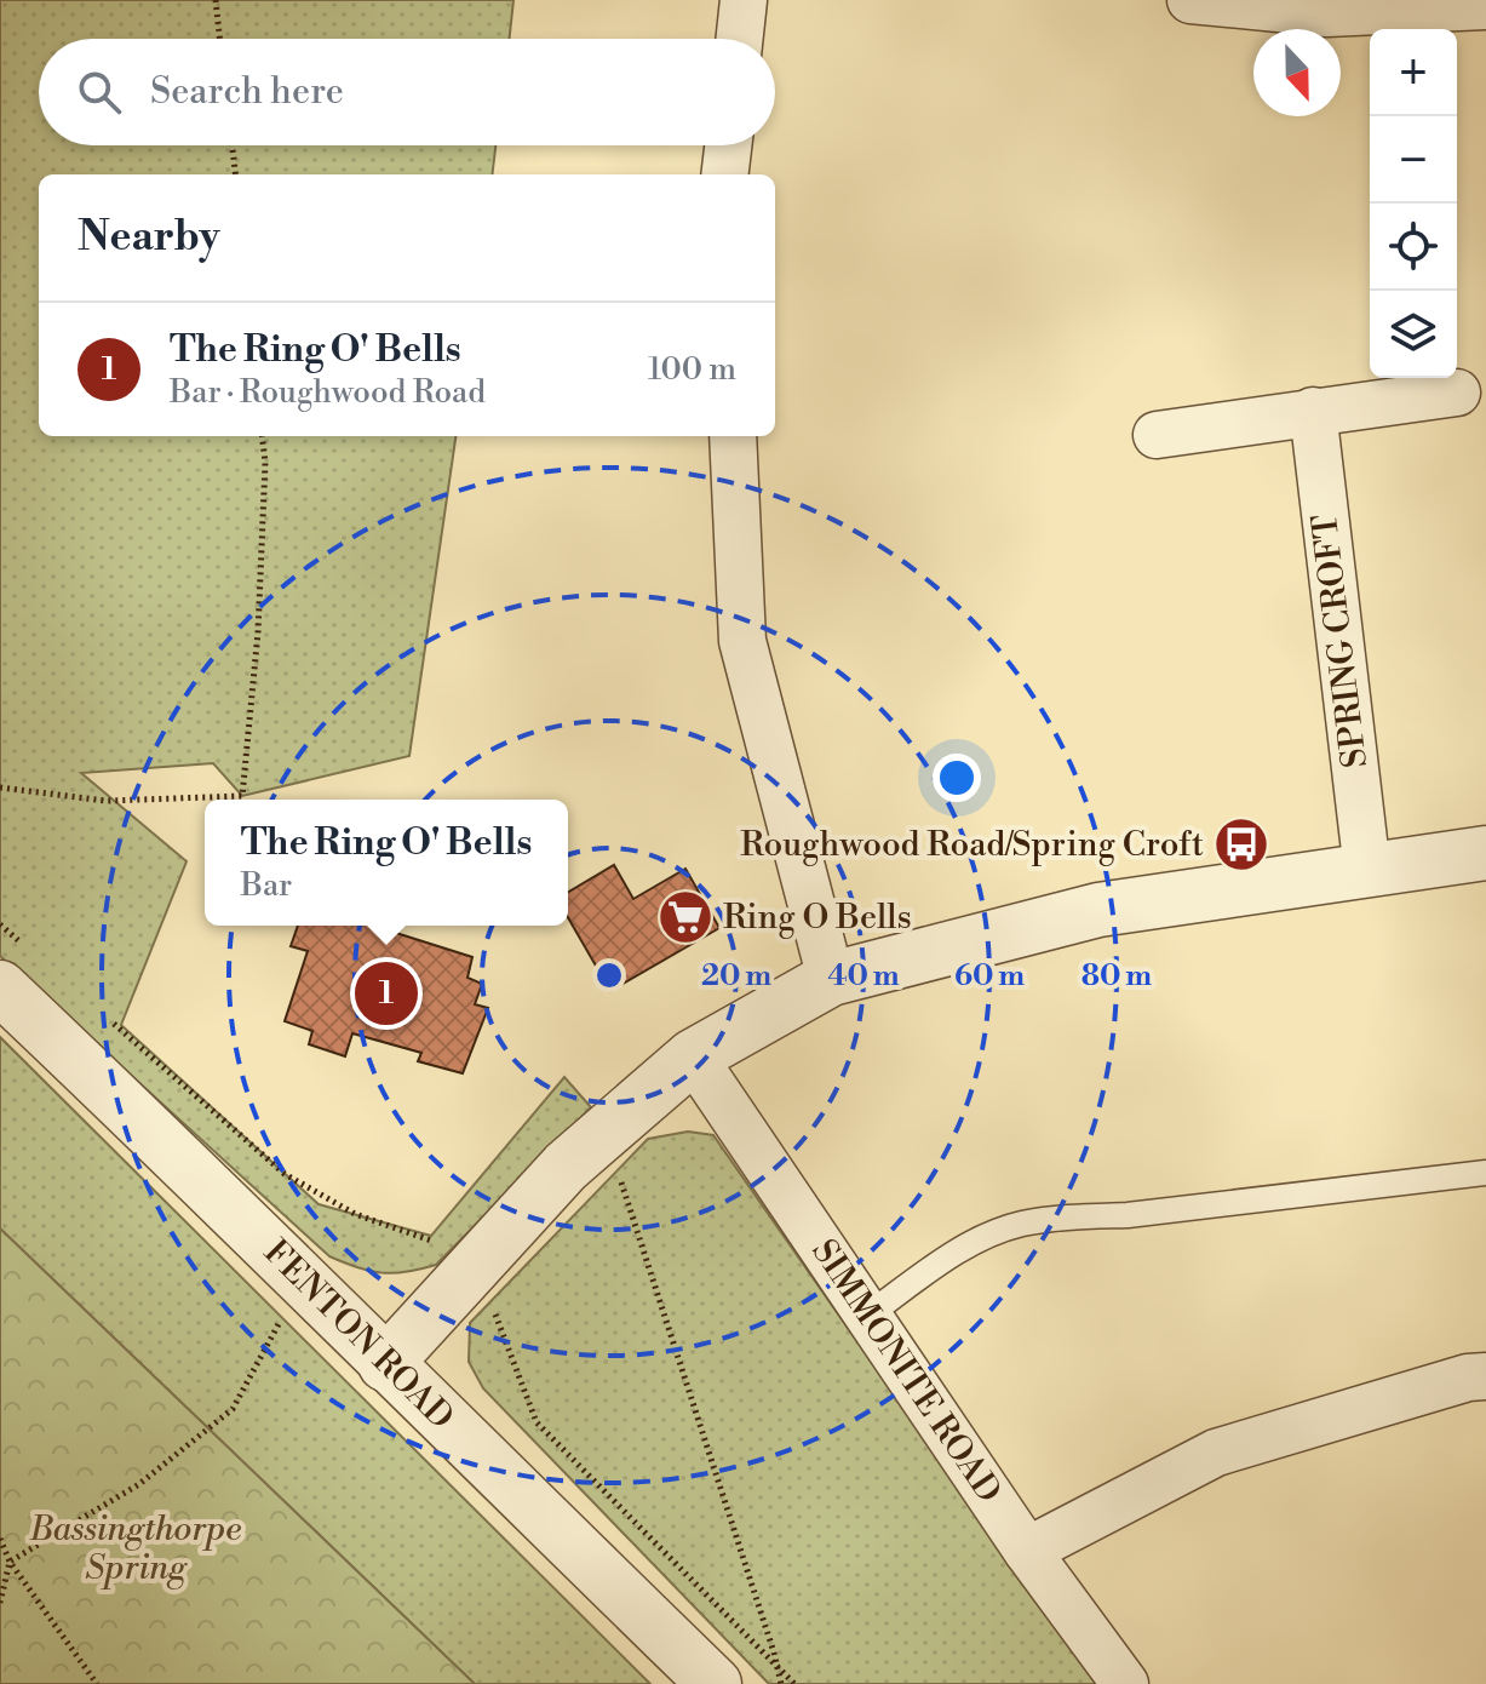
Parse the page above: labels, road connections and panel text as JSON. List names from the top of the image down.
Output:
{
  "streets": {
    "street": ["SPRING CROFT", "FENTON ROAD", "SIMMONITE ROAD"]
  },
  "parks": ["Bassingthorpe Spring"],
  "places": {
    "bus stop": ["Roughwood Road/Spring Croft"],
    "supermarket": ["Ring O Bells"]
  },
  "north": "bottom",
  "page": {
    "map_buttons": ["+", "−"],
    "search": "Search here",
    "heading": "Nearby",
    "list": [
      {
        "mark": "1",
        "name": "The Ring O' Bells",
        "note": "Bar · Roughwood Road",
        "value": "100 m"
      }
    ],
    "popup": ["The Ring O' Bells", "Bar"],
    "pins": "1"
  },
  "rings": [
    "20 m",
    "40 m",
    "60 m",
    "80 m"
  ]
}
